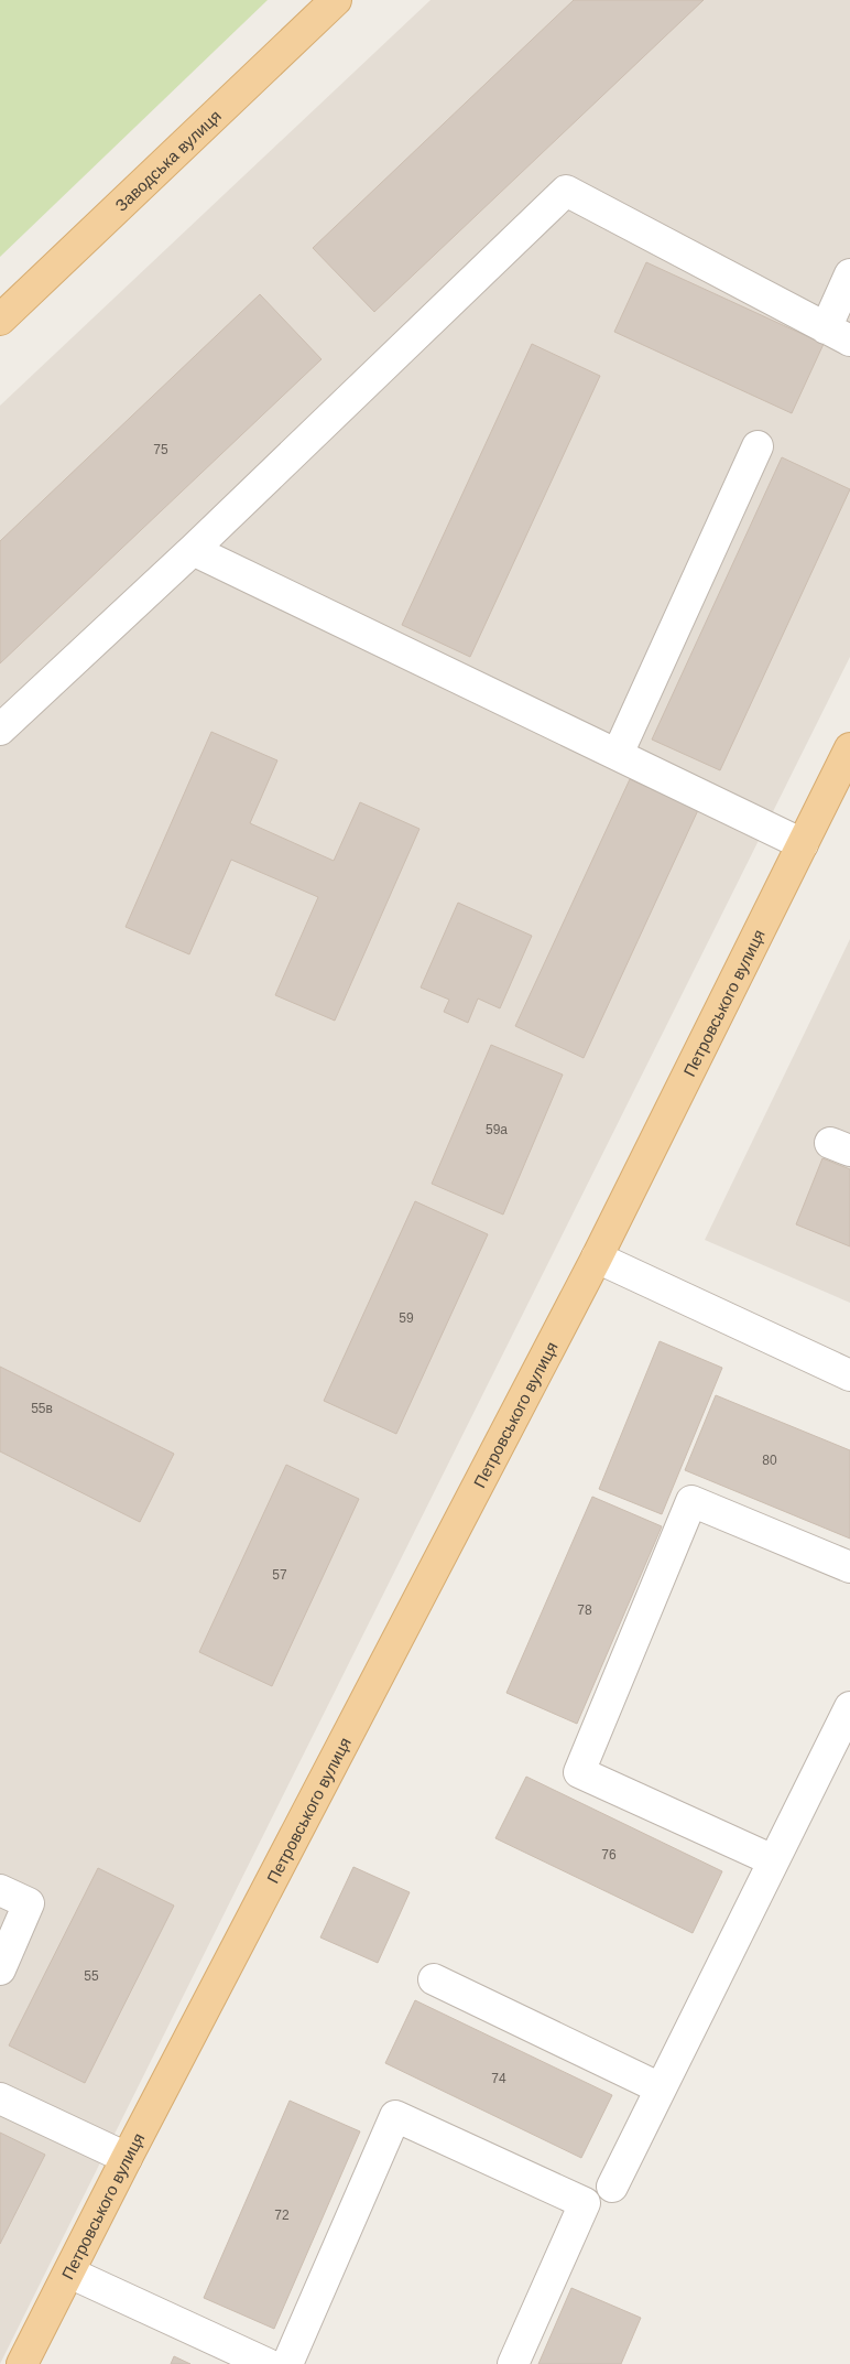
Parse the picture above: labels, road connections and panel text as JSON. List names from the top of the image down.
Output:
{
  "streets": {
    "main road": ["Заводська вулиця", "Петровського вулиця"]
  },
  "house_numbers": [
    "75",
    "59а",
    "59",
    "55в",
    "80",
    "57",
    "78",
    "76",
    "55",
    "74",
    "72"
  ]
}
